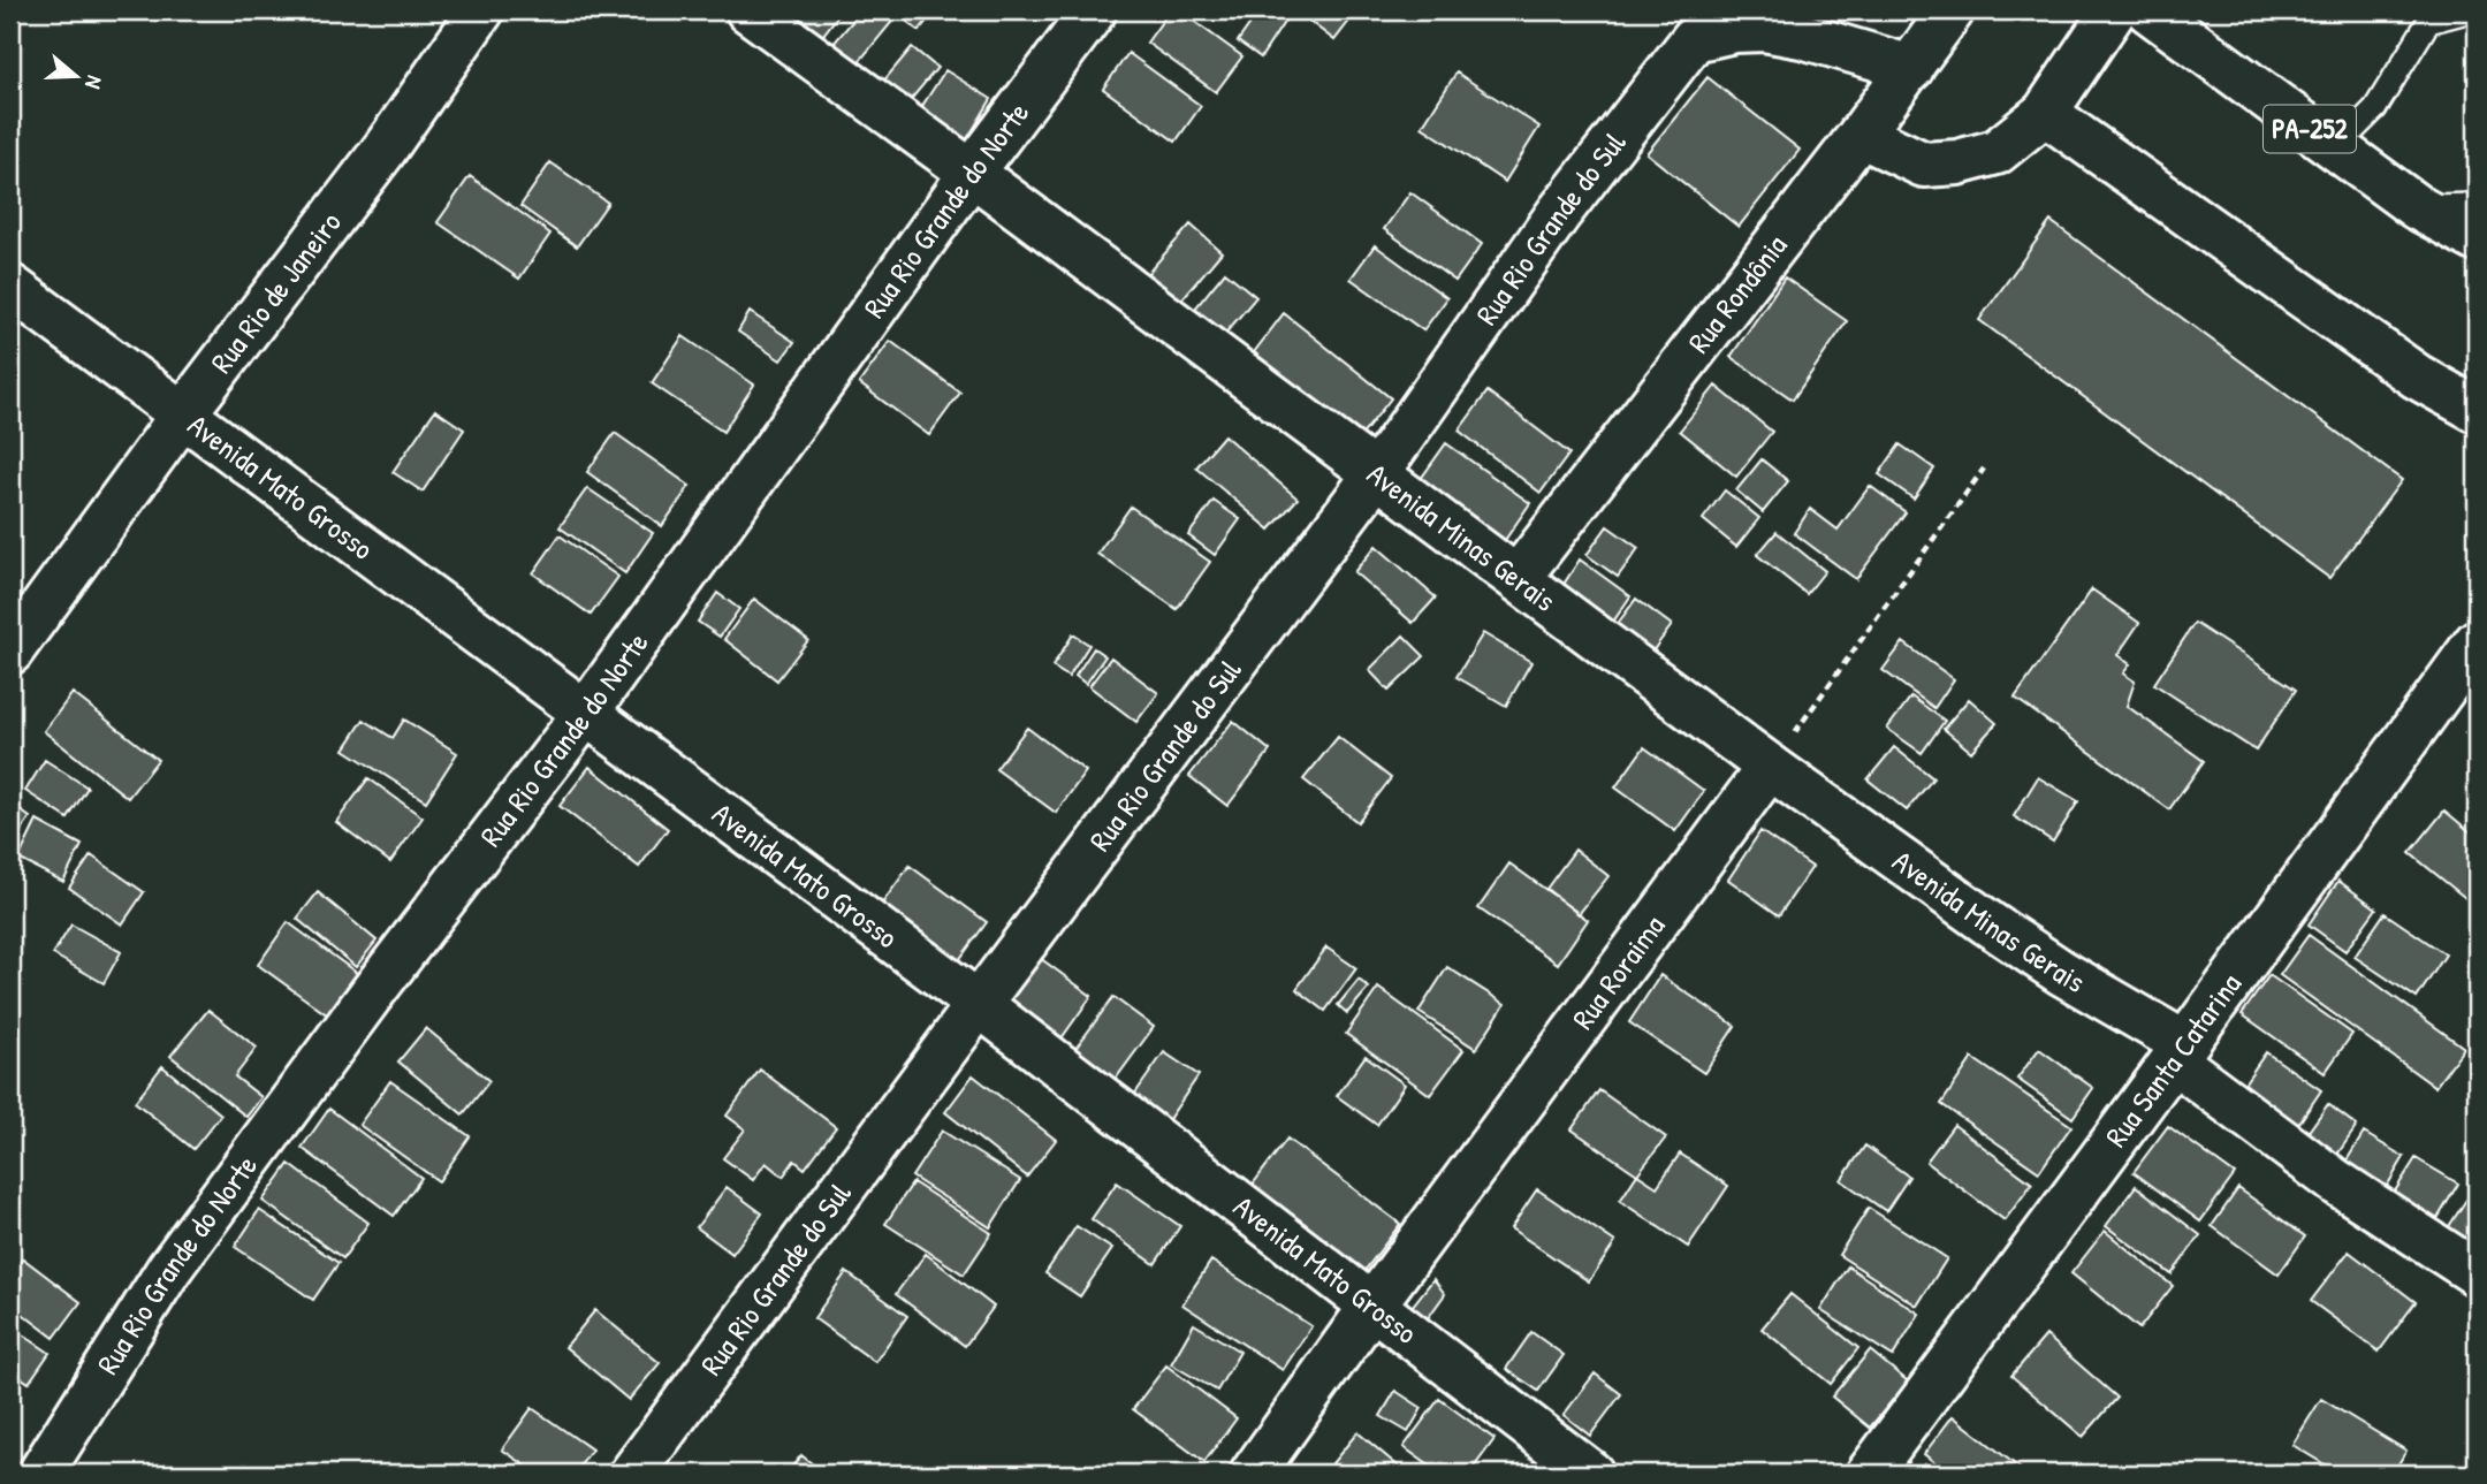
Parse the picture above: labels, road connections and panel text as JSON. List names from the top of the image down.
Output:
{
  "streets": {
    "main road": [
      "PA-252",
      "Rua Rio Grande do Norte",
      "Rua Rio Grande do Sul",
      "Rua Rio de Janeiro",
      "Rua Rondônia",
      "Avenida Mato Grosso",
      "Avenida Minas Gerais",
      "Rua Roraima",
      "Rua Santa Catarina"
    ]
  },
  "crossings": [
    ["Rua Rio Grande do Norte", "Avenida Mato Grosso"],
    ["Rua Rio Grande do Norte", "Avenida Minas Gerais"],
    ["Rua Rio Grande do Sul", "Rua Rondônia"],
    ["Rua Rio Grande do Sul", "Avenida Mato Grosso"],
    ["Rua Rio Grande do Sul", "Avenida Minas Gerais"],
    ["Rua Rio de Janeiro", "Avenida Mato Grosso"],
    ["Rua Rondônia", "Avenida Minas Gerais"],
    ["Avenida Mato Grosso", "Rua Roraima"],
    ["Avenida Minas Gerais", "Rua Roraima"],
    ["Avenida Minas Gerais", "Rua Santa Catarina"]
  ],
  "north": "right"
}
